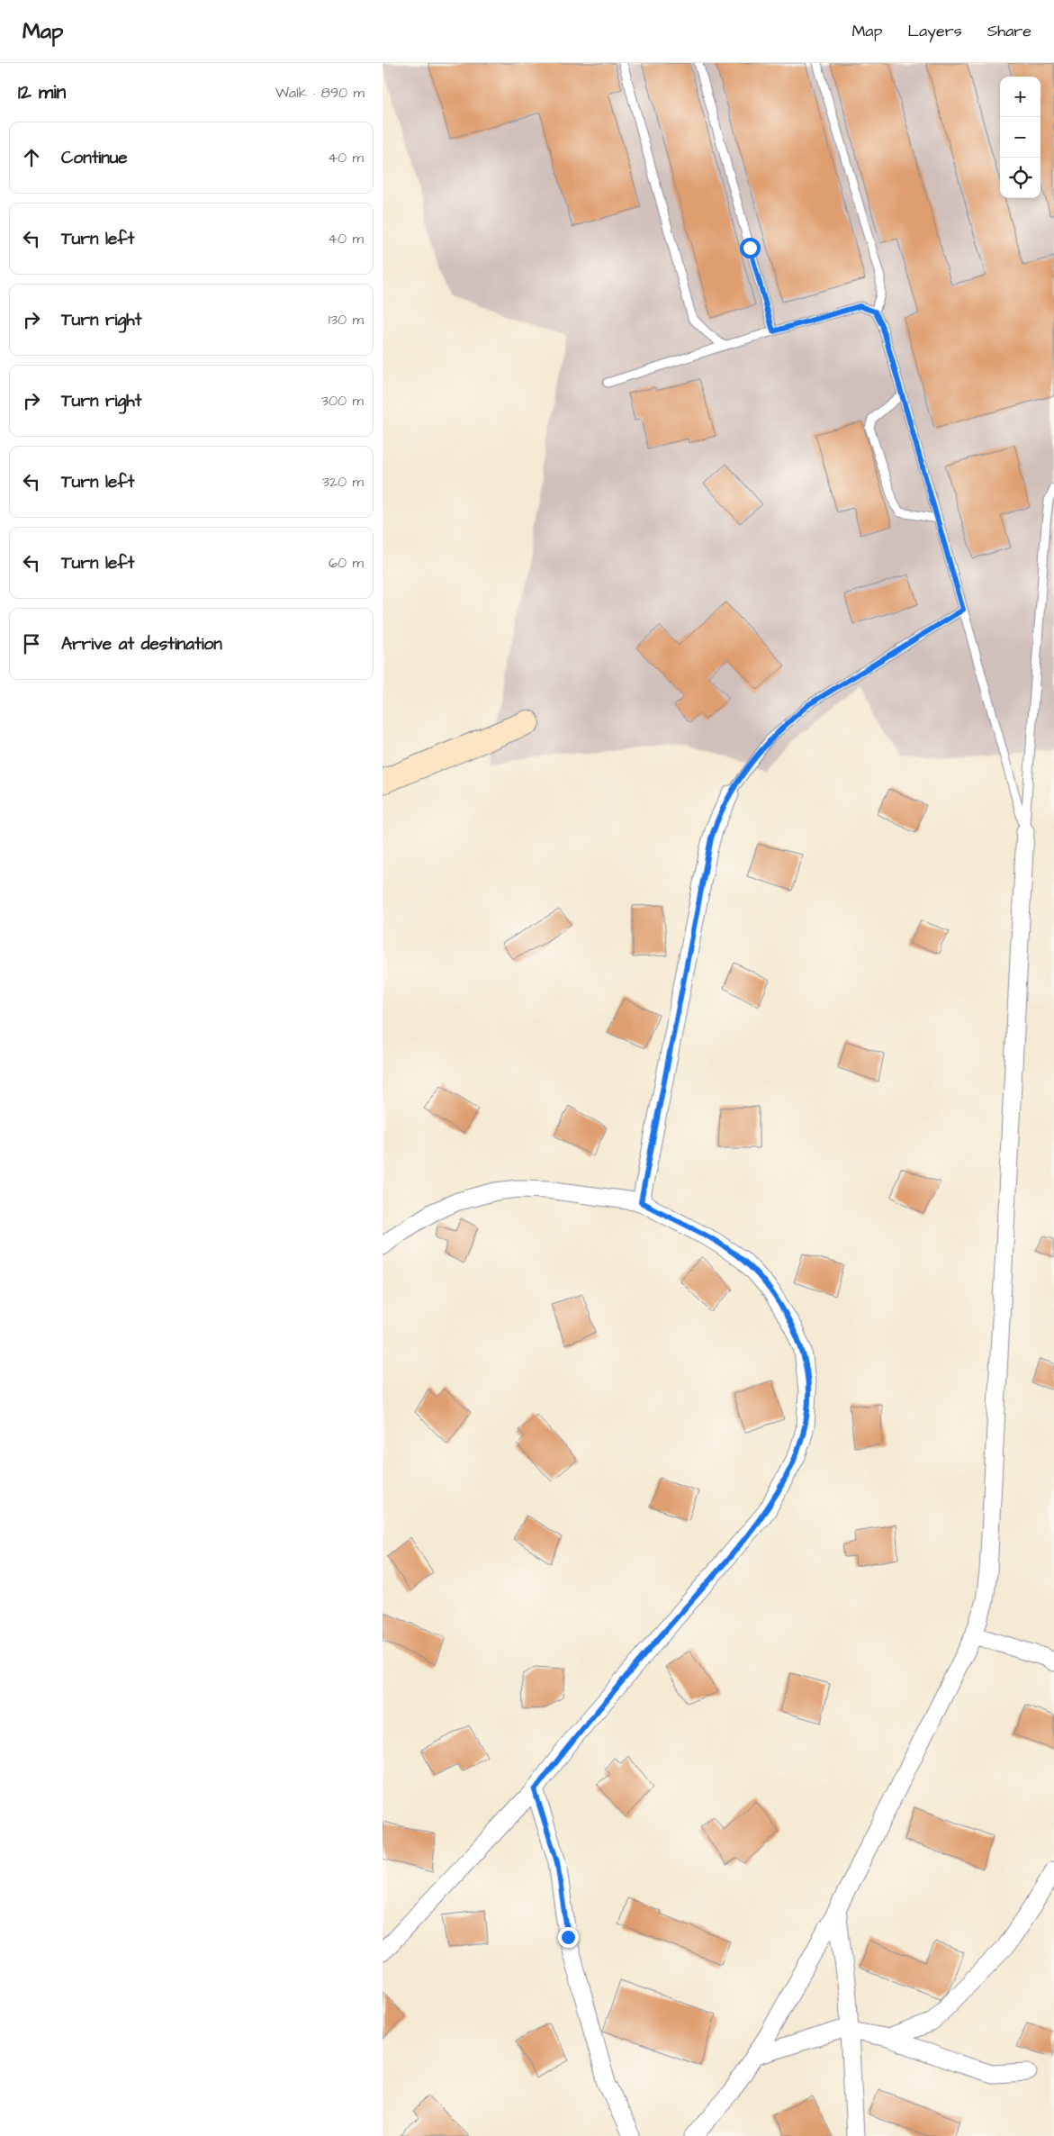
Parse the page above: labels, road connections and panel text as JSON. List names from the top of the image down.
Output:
{
  "page": {
    "header": "Map",
    "nav": ["Map", "Layers", "Share"],
    "heading": ["12 min", "Walk · 890 m"],
    "map_buttons": ["+", "−"],
    "list": [
      ["Continue", "40 m"],
      ["Turn left", "40 m"],
      ["Turn right", "130 m"],
      ["Turn right", "300 m"],
      ["Turn left", "320 m"],
      ["Turn left", "60 m"],
      "Arrive at destination"
    ]
  }
}
